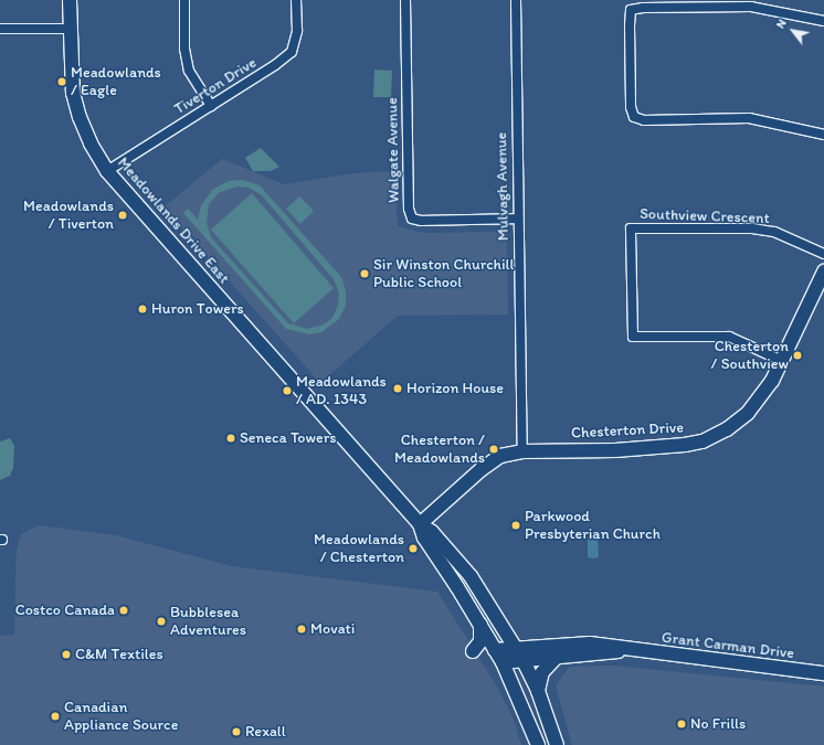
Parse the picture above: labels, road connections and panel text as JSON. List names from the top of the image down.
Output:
{
  "streets": {
    "main road": ["Meadowlands Drive East", "Chesterton Drive", "Grant Carman Drive"],
    "street": [
      "Tiverton Drive",
      "Walgate Avenue",
      "Mulvagh Avenue",
      "Southview Crescent"
    ]
  },
  "crossings": [
    ["Tiverton Drive", "Meadowlands Drive East"],
    ["Walgate Avenue", "Mulvagh Avenue"],
    ["Mulvagh Avenue", "Chesterton Drive"],
    ["Southview Crescent", "Chesterton Drive"],
    ["Meadowlands Drive East", "Chesterton Drive"],
    ["Meadowlands Drive East", "Grant Carman Drive"]
  ],
  "places": [
    "Meadowlands / Eagle",
    "Meadowlands / Tiverton",
    "Sir Winston Churchill Public School",
    "Huron Towers",
    "Chesterton / Southview",
    "Horizon House",
    "Meadowlands / AD. 1343",
    "Seneca Towers",
    "Chesterton / Meadowlands",
    "Parkwood Presbyterian Church",
    "Meadowlands / Chesterton",
    "Costco Canada",
    "Bubblesea Adventures",
    "Movati",
    "C&M Textiles",
    "Canadian Appliance Source",
    "No Frills",
    "Rexall"
  ],
  "north": "top left"
}
